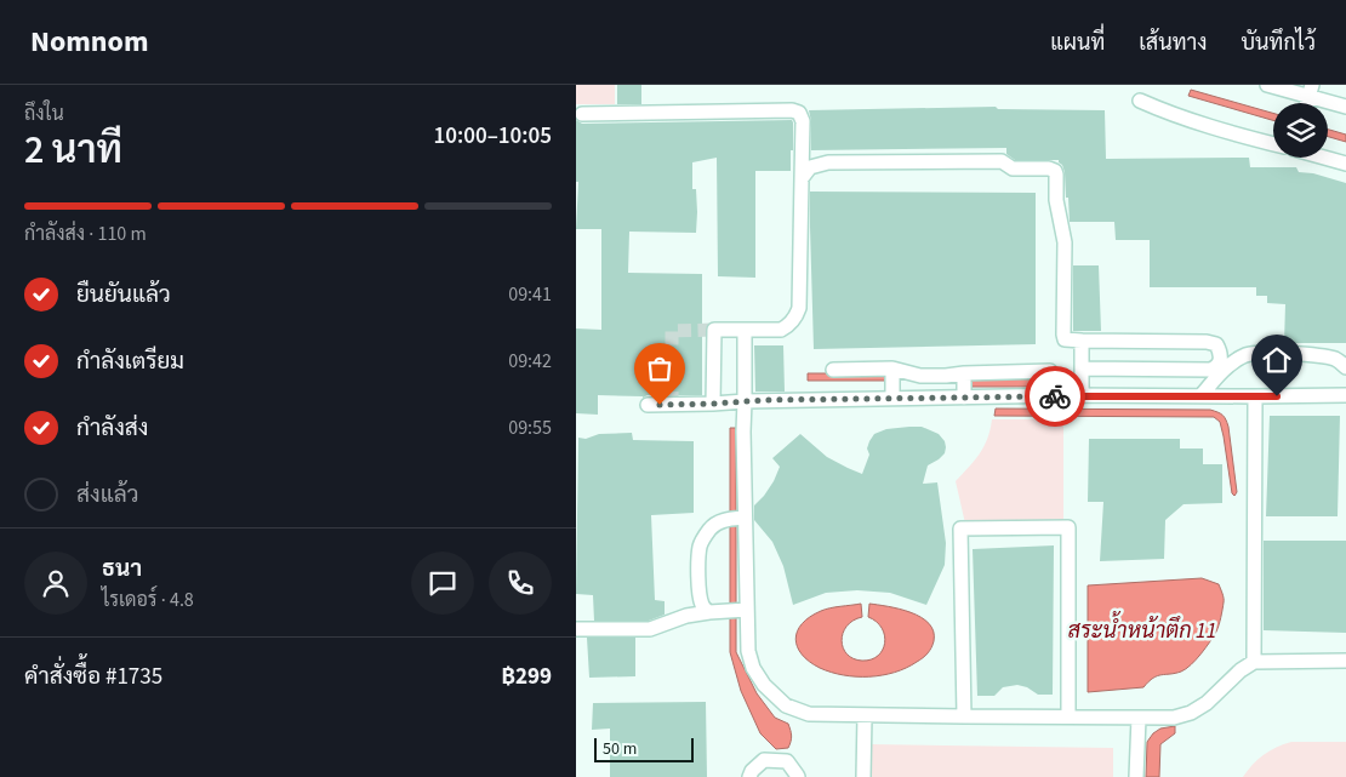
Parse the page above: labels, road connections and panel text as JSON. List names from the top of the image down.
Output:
{
  "water": ["สระน้ำหน้าตึก 11"],
  "scale_bar": "50 m",
  "page": {
    "header": "Nomnom",
    "nav": ["แผนที่", "เส้นทาง", "บันทึกไว้"],
    "heading": ["2 นาที", "ถึงใน", "10:00–10:05"],
    "panel": [
      "ธนา",
      "ไรเดอร์ · 4.8",
      "คำสั่งซื้อ #1735",
      "฿299"
    ],
    "bar": "กำลังส่ง · 110 m",
    "list": [
      ["ยืนยันแล้ว", "09:41"],
      ["กำลังเตรียม", "09:42"],
      ["กำลังส่ง", "09:55"],
      "ส่งแล้ว"
    ],
    "scale": "50 m"
  }
}
